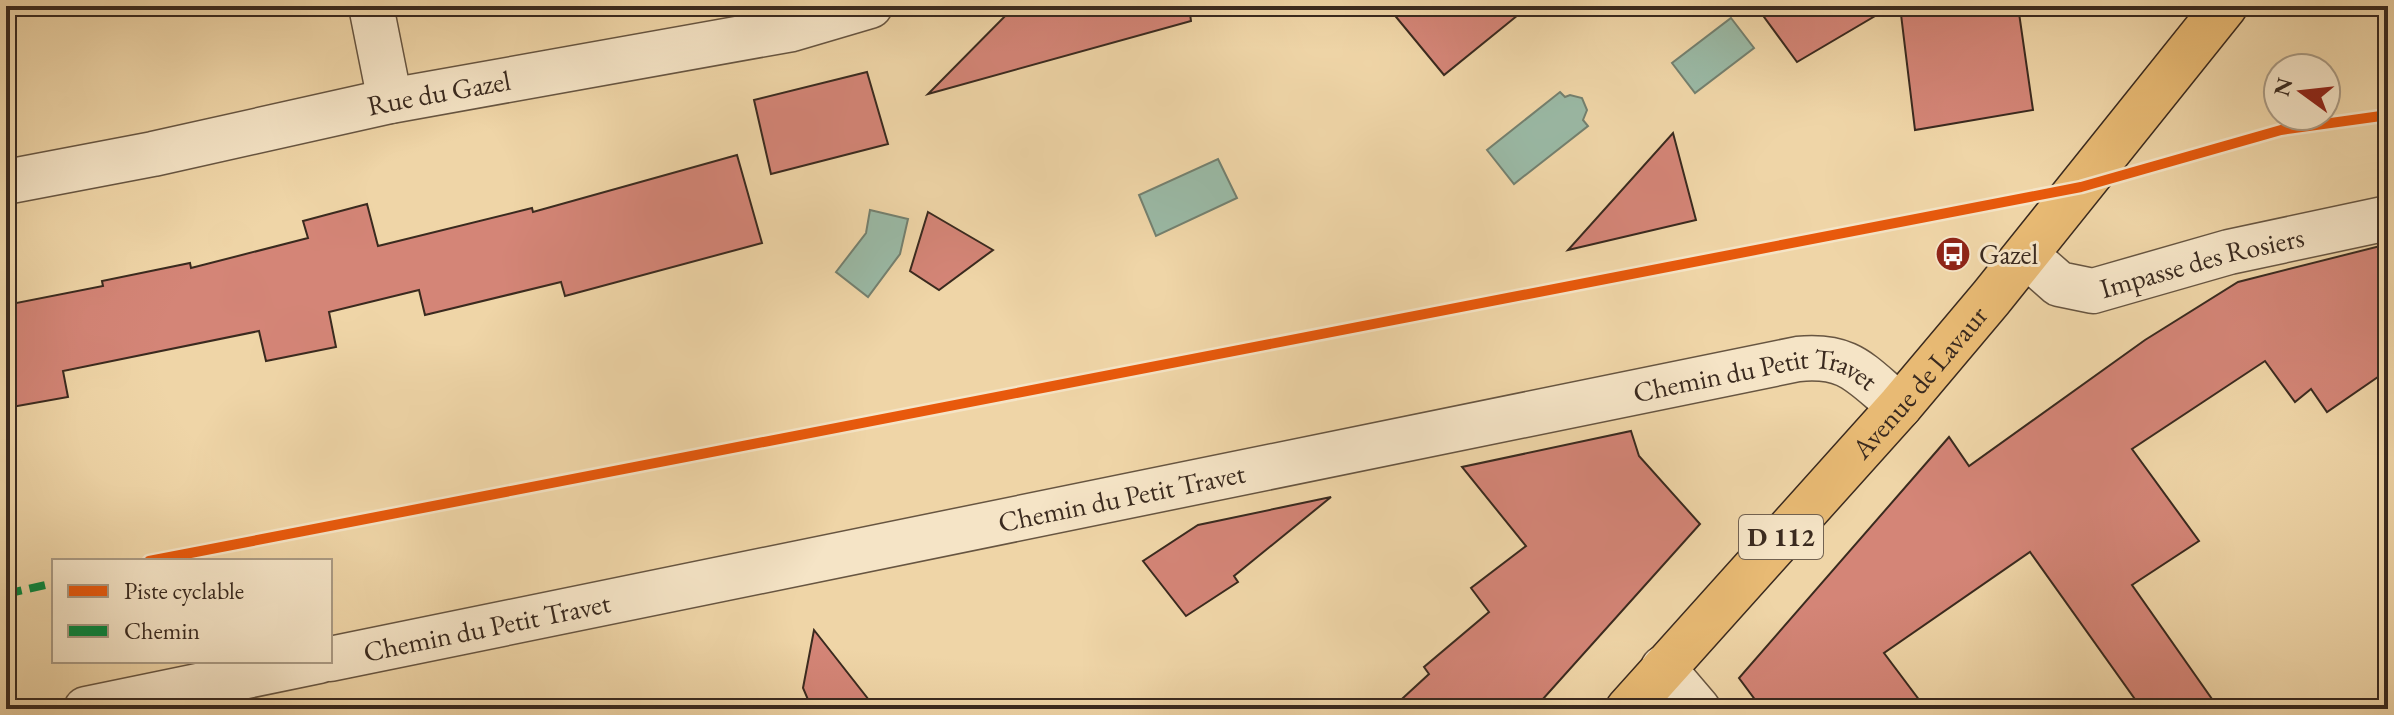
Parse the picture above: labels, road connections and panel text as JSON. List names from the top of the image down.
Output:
{
  "streets": {
    "main road": ["Avenue de Lavaur", "D 112"],
    "street": ["Rue du Gazel", "Impasse des Rosiers", "Chemin du Petit Travet"]
  },
  "crossings": [
    ["Impasse des Rosiers", "Avenue de Lavaur"],
    ["Avenue de Lavaur", "Chemin du Petit Travet"]
  ],
  "places": {
    "bus stop": ["Gazel"]
  },
  "legend": ["Piste cyclable", "Chemin"],
  "north": "left"
}
